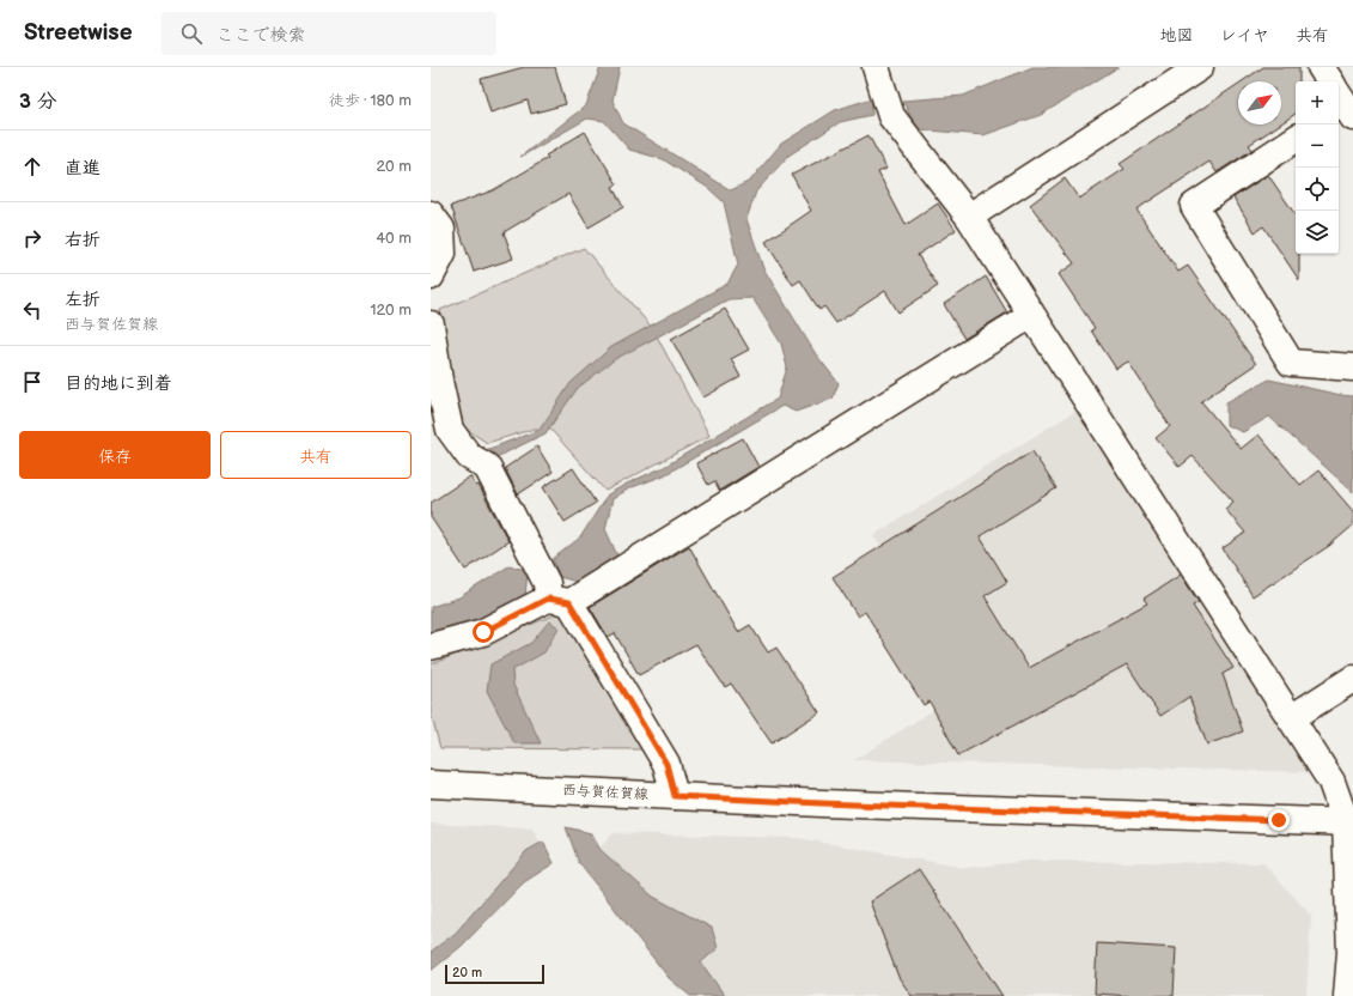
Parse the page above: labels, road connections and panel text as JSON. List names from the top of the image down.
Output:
{
  "streets": {
    "street": ["西与賀佐賀線"]
  },
  "scale_bar": "20 m",
  "north": "top right",
  "page": {
    "header": "Streetwise",
    "search": "ここで検索",
    "nav": ["地図", "レイヤ", "共有"],
    "heading": ["3 分", "徒歩 · 180 m"],
    "map_buttons": ["+", "−"],
    "list": [
      ["直進", "20 m"],
      ["右折", "40 m"],
      ["左折", "西与賀佐賀線", "120 m"],
      "目的地に到着"
    ],
    "buttons": ["保存", "共有"],
    "scale": "20 m"
  }
}
